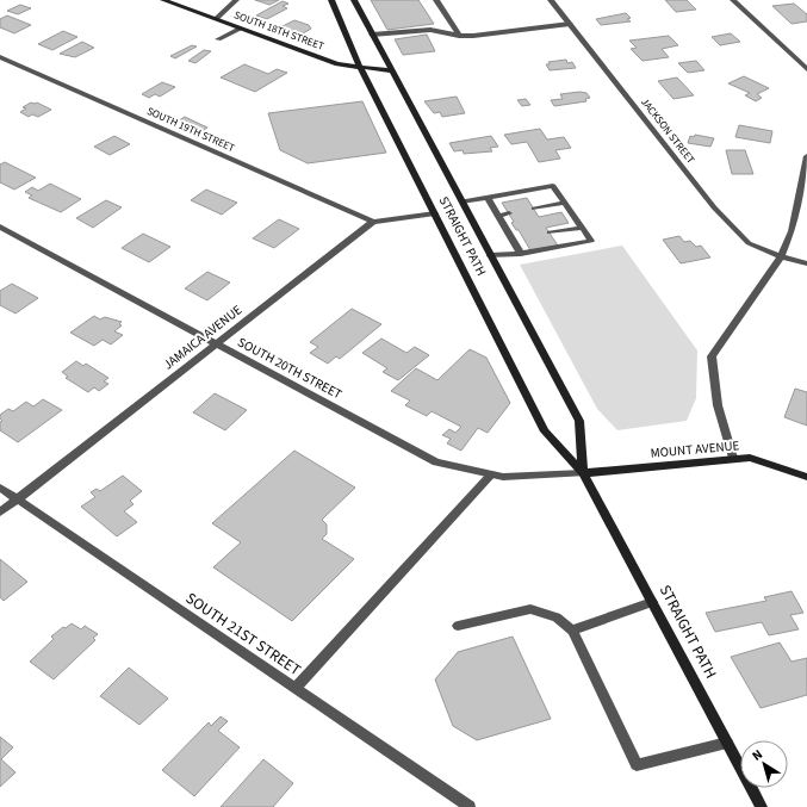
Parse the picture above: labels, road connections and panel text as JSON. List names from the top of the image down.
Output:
{
  "streets": {
    "main road": ["SOUTH 18TH STREET", "STRAIGHT PATH", "MOUNT AVENUE"],
    "street": [
      "SOUTH 19TH STREET",
      "JACKSON STREET",
      "JAMAICA AVENUE",
      "SOUTH 20TH STREET",
      "SOUTH 21ST STREET"
    ]
  },
  "crossings": [
    ["SOUTH 18TH STREET", "STRAIGHT PATH"],
    ["SOUTH 19TH STREET", "JAMAICA AVENUE"],
    ["STRAIGHT PATH", "SOUTH 20TH STREET"],
    ["STRAIGHT PATH", "MOUNT AVENUE"],
    ["JAMAICA AVENUE", "SOUTH 20TH STREET"],
    ["JAMAICA AVENUE", "SOUTH 21ST STREET"],
    ["SOUTH 20TH STREET", "MOUNT AVENUE"]
  ],
  "north": "top left"
}
